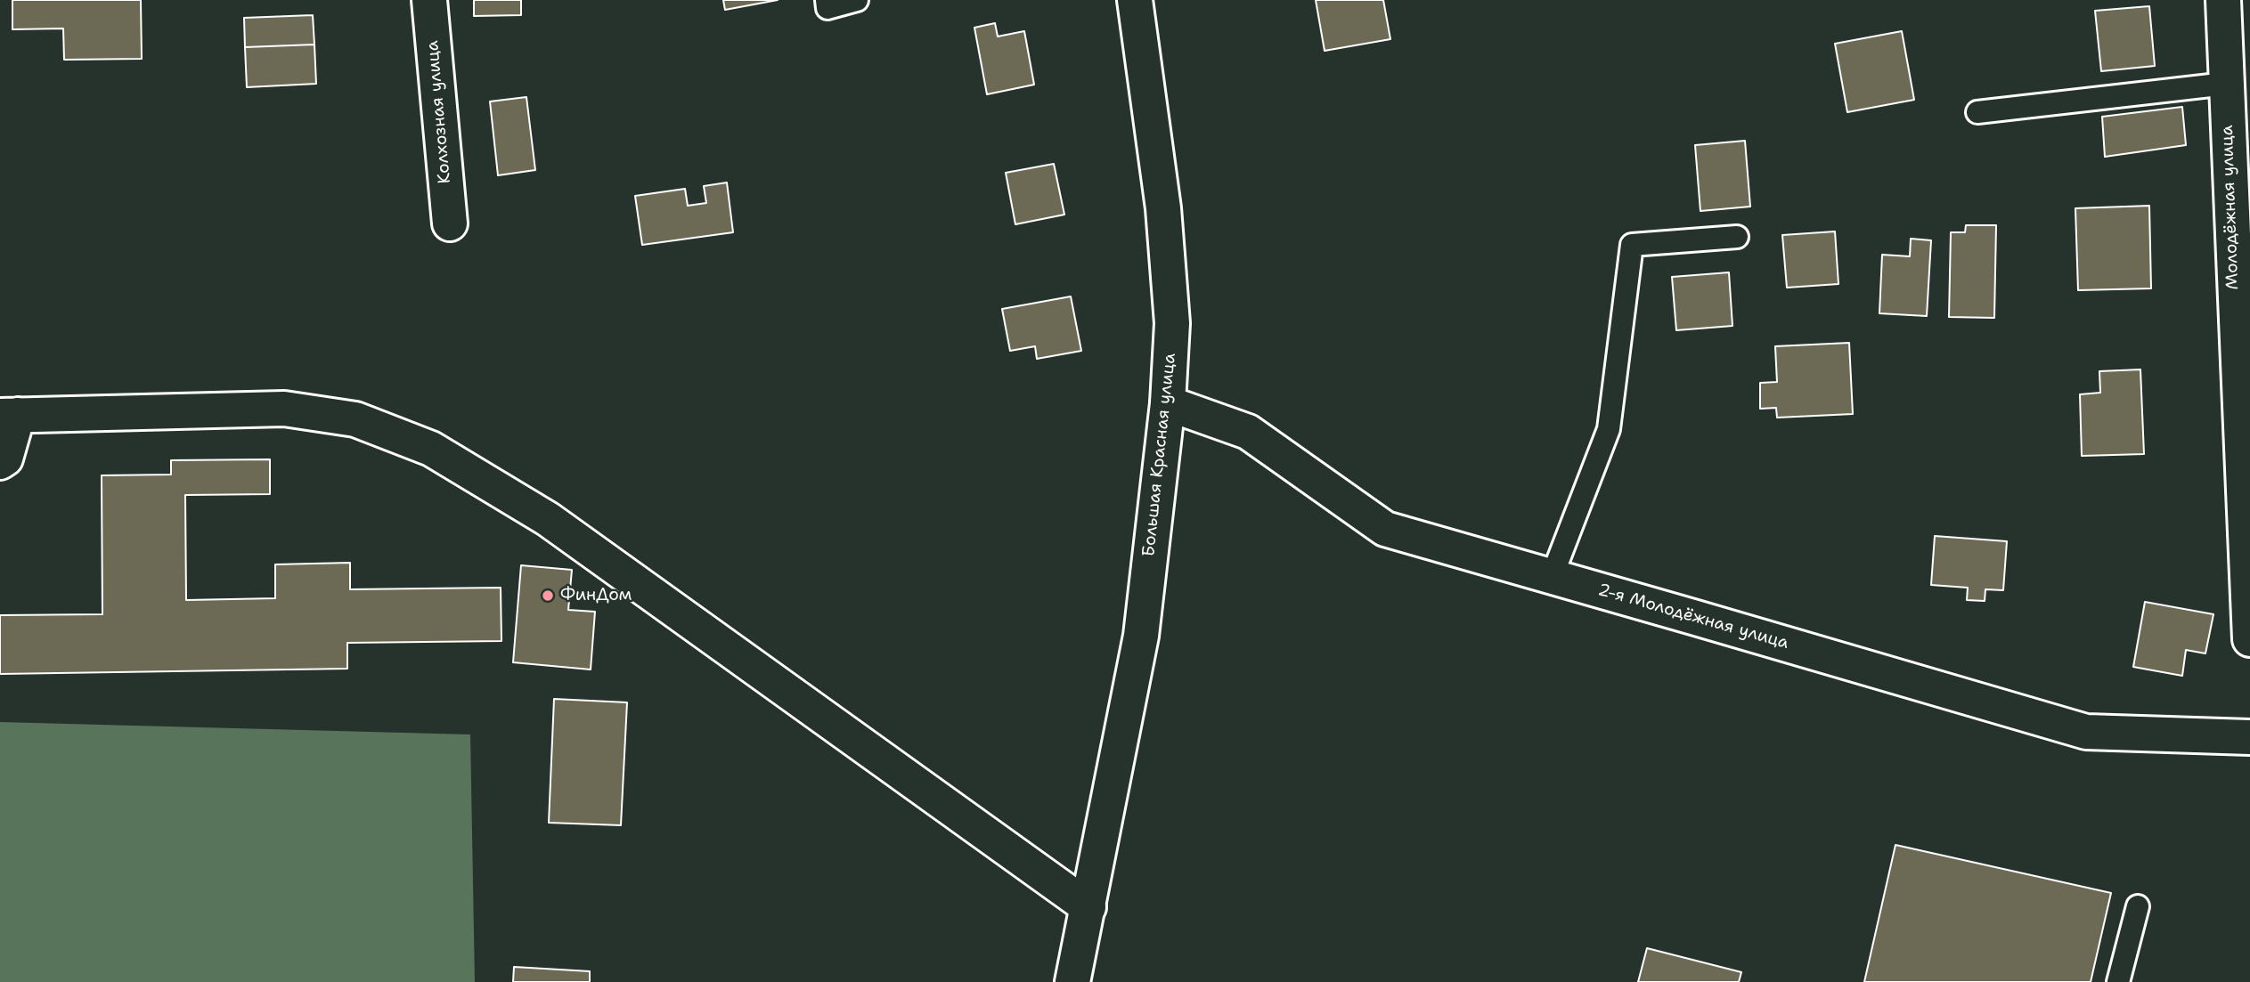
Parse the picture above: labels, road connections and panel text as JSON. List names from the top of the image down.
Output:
{
  "streets": {
    "street": [
      "Колхозная улица",
      "Молодёжная улица",
      "Большая Красная улица",
      "2-я Молодёжная улица"
    ]
  },
  "crossings": [
    ["Большая Красная улица", "2-я Молодёжная улица"]
  ],
  "places": ["ФинДом"]
}
